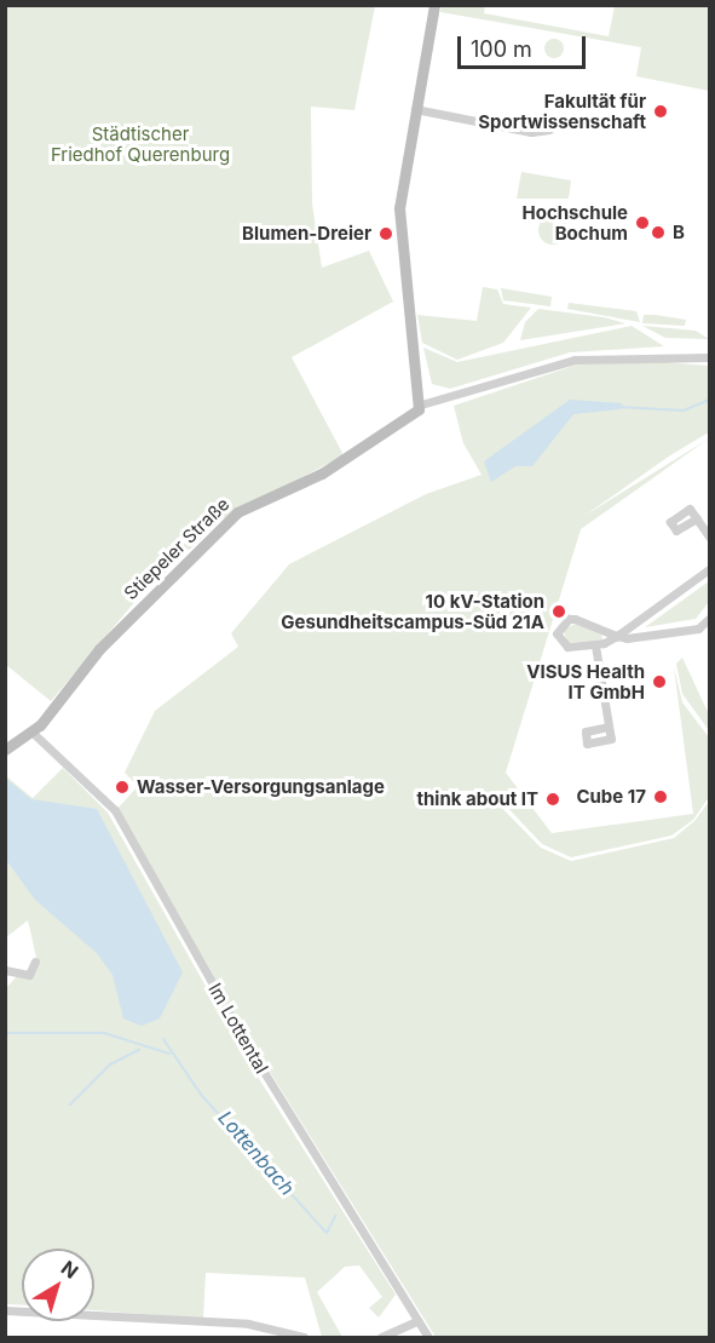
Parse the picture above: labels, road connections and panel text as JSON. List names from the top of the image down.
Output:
{
  "streets": {
    "street": ["Stiepeler Straße", "Im Lottental"]
  },
  "crossings": [
    ["Stiepeler Straße", "Im Lottental"]
  ],
  "water": ["Lottenbach"],
  "parks": ["Städtischer Friedhof Querenburg"],
  "places": [
    "Fakultät für Sportwissenschaft",
    "Hochschule Bochum",
    "B",
    "Blumen-Dreier",
    "10 kV-Station Gesundheitscampus-Süd 21A",
    "VISUS Health IT GmbH",
    "Wasser-Versorgungsanlage",
    "Cube 17",
    "think about IT"
  ],
  "scale_bar": "100 m",
  "north": "top right"
}
